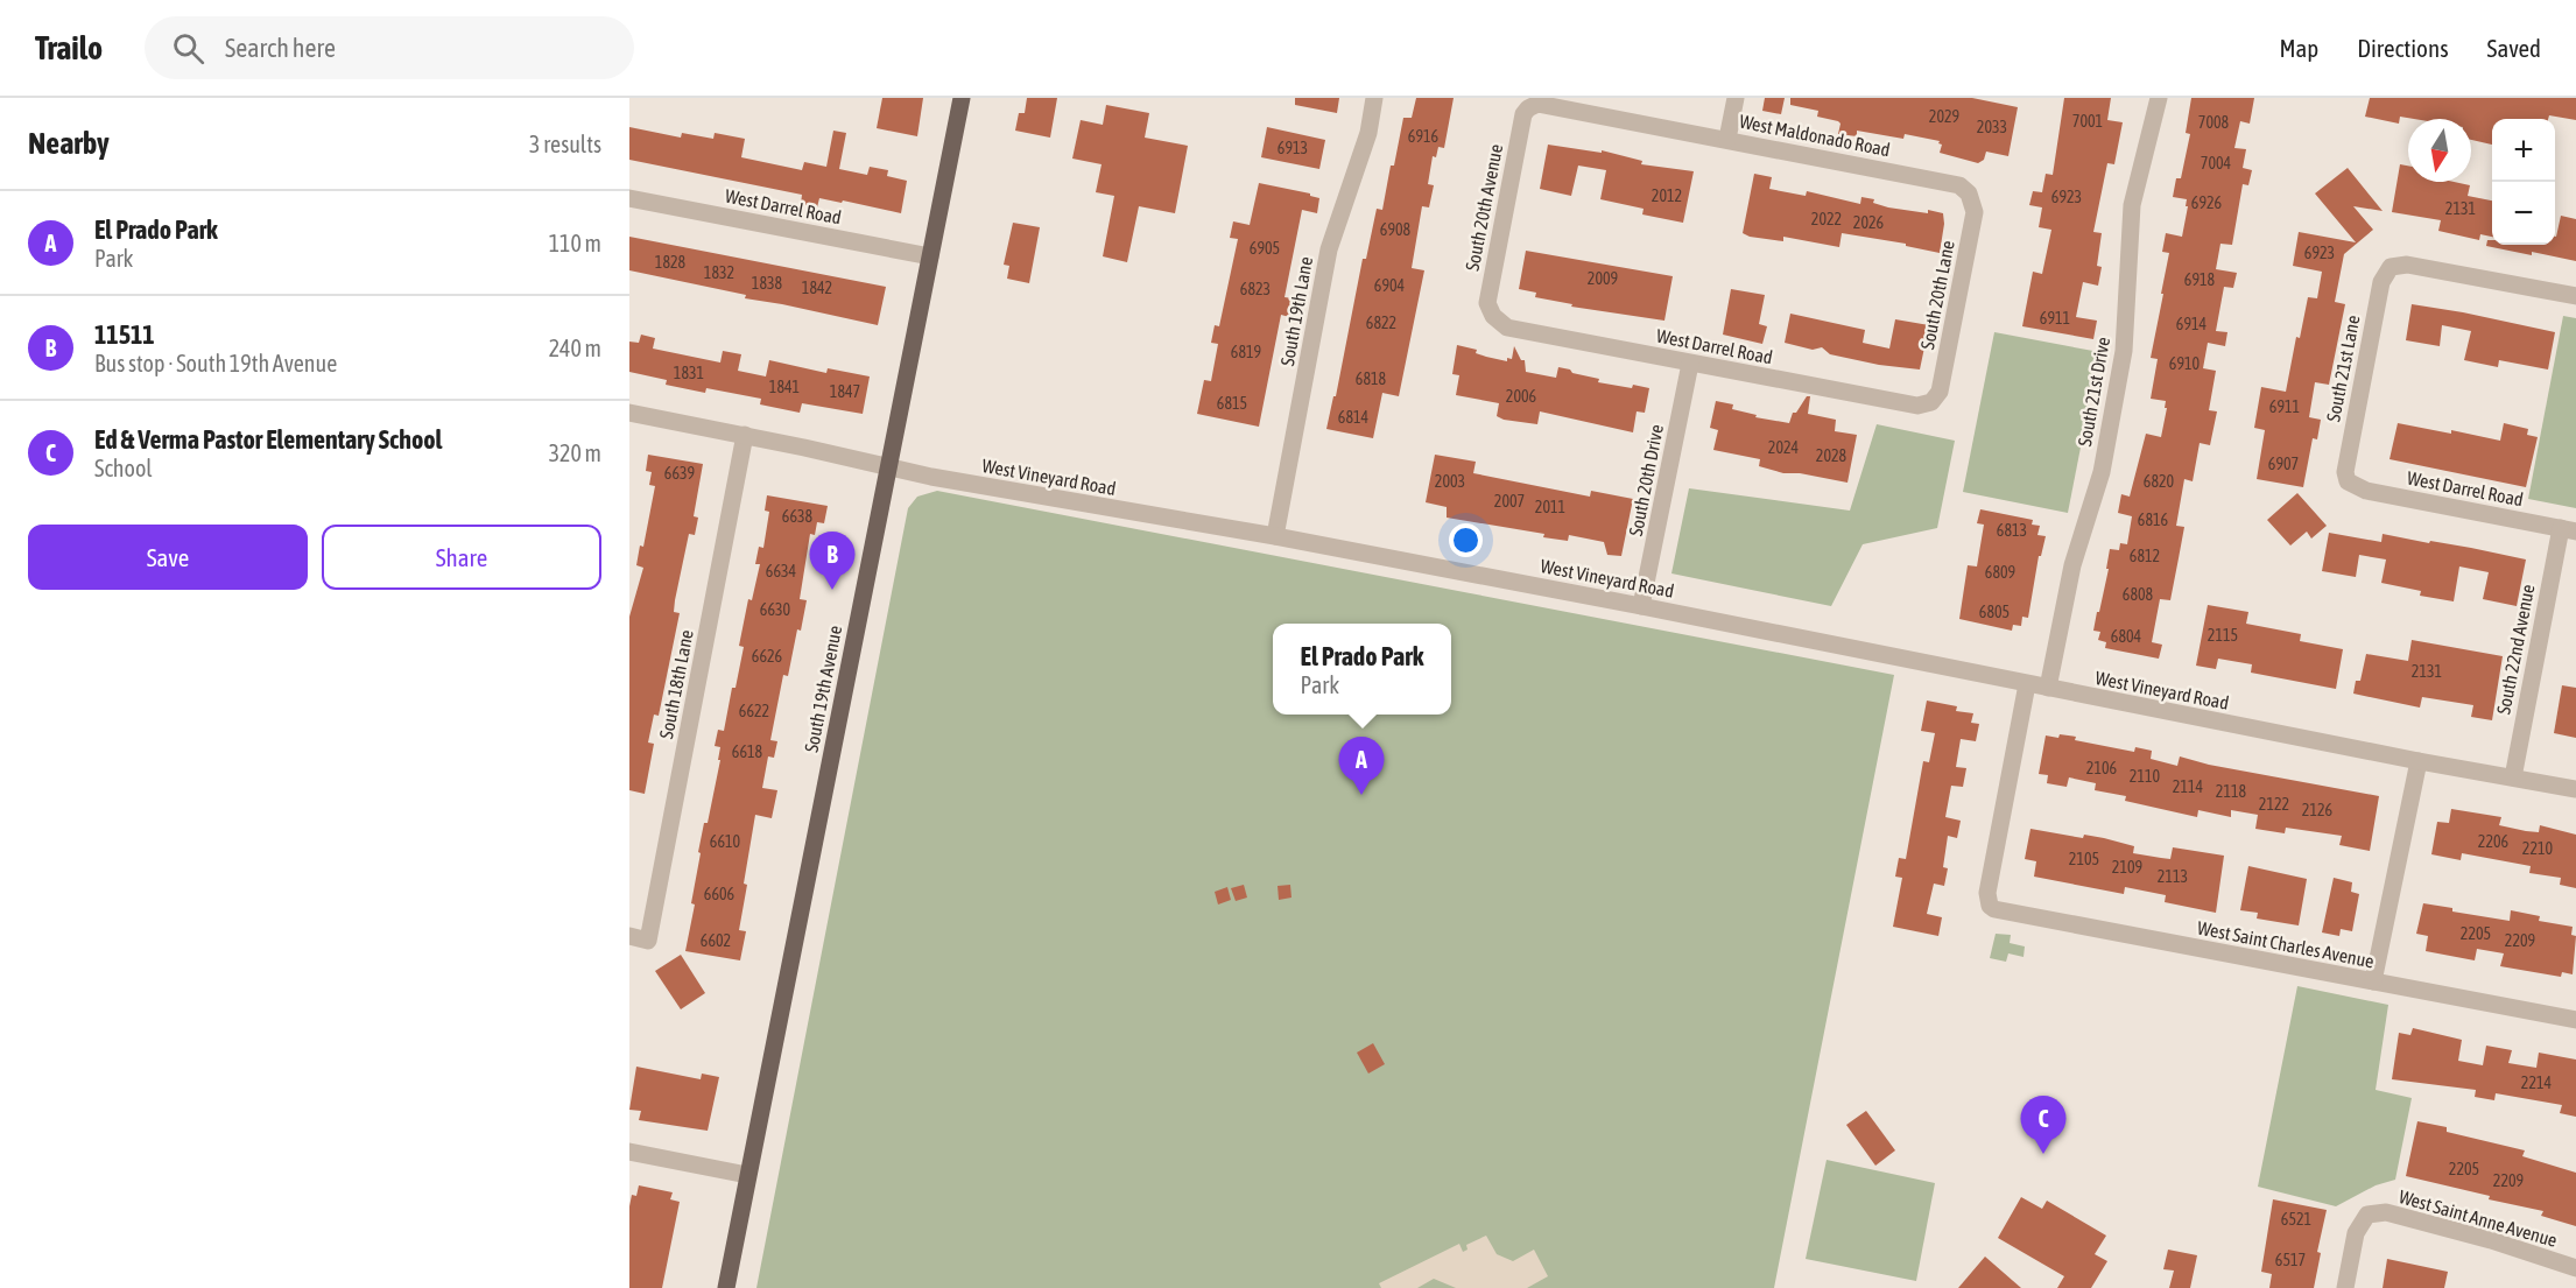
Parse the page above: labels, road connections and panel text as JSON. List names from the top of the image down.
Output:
{
  "streets": {
    "main road": ["South 19th Avenue"],
    "street": [
      "West Maldonado Road",
      "West Darrel Road",
      "South 20th Avenue",
      "South 20th Lane",
      "South 19th Lane",
      "South 21st Lane",
      "South 21st Drive",
      "West Vineyard Road",
      "South 20th Drive",
      "South 22nd Avenue",
      "South 18th Lane",
      "West Saint Charles Avenue",
      "West Saint Anne Avenue"
    ]
  },
  "crossings": [
    ["West Maldonado Road", "South 20th Avenue"],
    ["West Maldonado Road", "South 20th Lane"],
    ["West Darrel Road", "South 20th Avenue"],
    ["West Darrel Road", "South 20th Lane"],
    ["West Darrel Road", "South 21st Lane"],
    ["West Darrel Road", "South 20th Drive"],
    ["West Darrel Road", "South 22nd Avenue"],
    ["West Darrel Road", "South 19th Avenue"],
    ["South 19th Lane", "West Vineyard Road"],
    ["South 21st Drive", "West Vineyard Road"],
    ["West Vineyard Road", "South 20th Drive"],
    ["West Vineyard Road", "South 22nd Avenue"],
    ["West Vineyard Road", "South 18th Lane"],
    ["West Vineyard Road", "South 19th Avenue"],
    ["West Vineyard Road", "West Saint Charles Avenue"]
  ],
  "house_numbers": [
    "2029",
    "7001",
    "7008",
    "2033",
    "6916",
    "6913",
    "7004",
    "2012",
    "6923",
    "6926",
    "2131",
    "2022",
    "2026",
    "6908",
    "6905",
    "6923",
    "1828",
    "1832",
    "2009",
    "6918",
    "1838",
    "6904",
    "1842",
    "6823",
    "6911",
    "6822",
    "6914",
    "6819",
    "6910",
    "1831",
    "6818",
    "1841",
    "1847",
    "2006",
    "6815",
    "6911",
    "6814",
    "2024",
    "2028",
    "6907",
    "6639",
    "2003",
    "6820",
    "2007",
    "2011",
    "6638",
    "6816",
    "6813",
    "6812",
    "6634",
    "6809",
    "6808",
    "6630",
    "6805",
    "2115",
    "6804",
    "6626",
    "2131",
    "6622",
    "6618",
    "2106",
    "2110",
    "2114",
    "2118",
    "2122",
    "2126",
    "6610",
    "2206",
    "2210",
    "2105",
    "2109",
    "2113",
    "6606",
    "2205",
    "6602",
    "2209",
    "2214",
    "2205",
    "2209",
    "6521",
    "6517"
  ],
  "north": "bottom",
  "page": {
    "header": "Trailo",
    "search": "Search here",
    "nav": ["Map", "Directions", "Saved"],
    "heading": ["Nearby", "3 results"],
    "map_buttons": ["+", "−"],
    "list": [
      {
        "mark": "A",
        "name": "El Prado Park",
        "note": "Park",
        "value": "110 m"
      },
      {
        "mark": "B",
        "name": "11511",
        "note": "Bus stop · South 19th Avenue",
        "value": "240 m"
      },
      {
        "mark": "C",
        "name": "Ed & Verma Pastor Elementary School",
        "note": "School",
        "value": "320 m"
      }
    ],
    "buttons": ["Save", "Share"],
    "pins": ["B", "A", "C"],
    "popup": ["El Prado Park", "Park"]
  }
}
